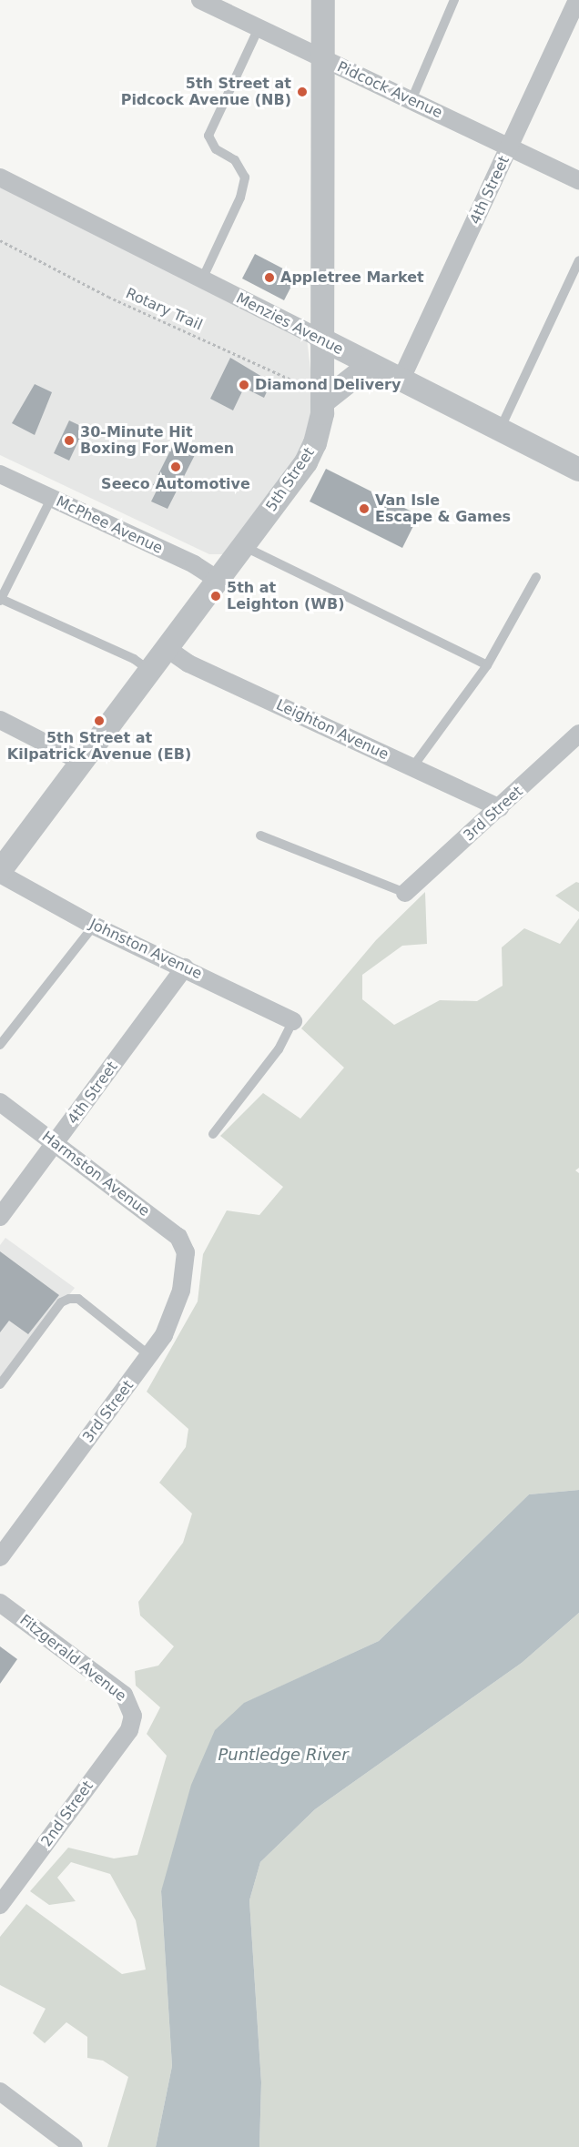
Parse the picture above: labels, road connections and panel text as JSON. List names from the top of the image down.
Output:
{
  "streets": {
    "street": [
      "Pidcock Avenue",
      "4th Street",
      "Menzies Avenue",
      "5th Street",
      "McPhee Avenue",
      "Leighton Avenue",
      "3rd Street",
      "Johnston Avenue",
      "Harmston Avenue",
      "Fitzgerald Avenue",
      "2nd Street"
    ],
    "path": ["Rotary Trail"]
  },
  "crossings": [
    ["Pidcock Avenue", "4th Street"],
    ["Pidcock Avenue", "5th Street"],
    ["4th Street", "Menzies Avenue"],
    ["4th Street", "Johnston Avenue"],
    ["4th Street", "Harmston Avenue"],
    ["Rotary Trail", "5th Street"],
    ["Menzies Avenue", "5th Street"],
    ["5th Street", "McPhee Avenue"],
    ["5th Street", "Leighton Avenue"],
    ["5th Street", "Johnston Avenue"],
    ["Leighton Avenue", "3rd Street"],
    ["3rd Street", "Harmston Avenue"],
    ["Fitzgerald Avenue", "2nd Street"]
  ],
  "water": ["Puntledge River"],
  "places": [
    "5th Street at Pidcock Avenue (NB)",
    "Appletree Market",
    "Diamond Delivery",
    "30-Minute Hit Boxing For Women",
    "Seeco Automotive",
    "Van Isle Escape & Games",
    "5th at Leighton (WB)",
    "5th Street at Kilpatrick Avenue (EB)"
  ]
}
